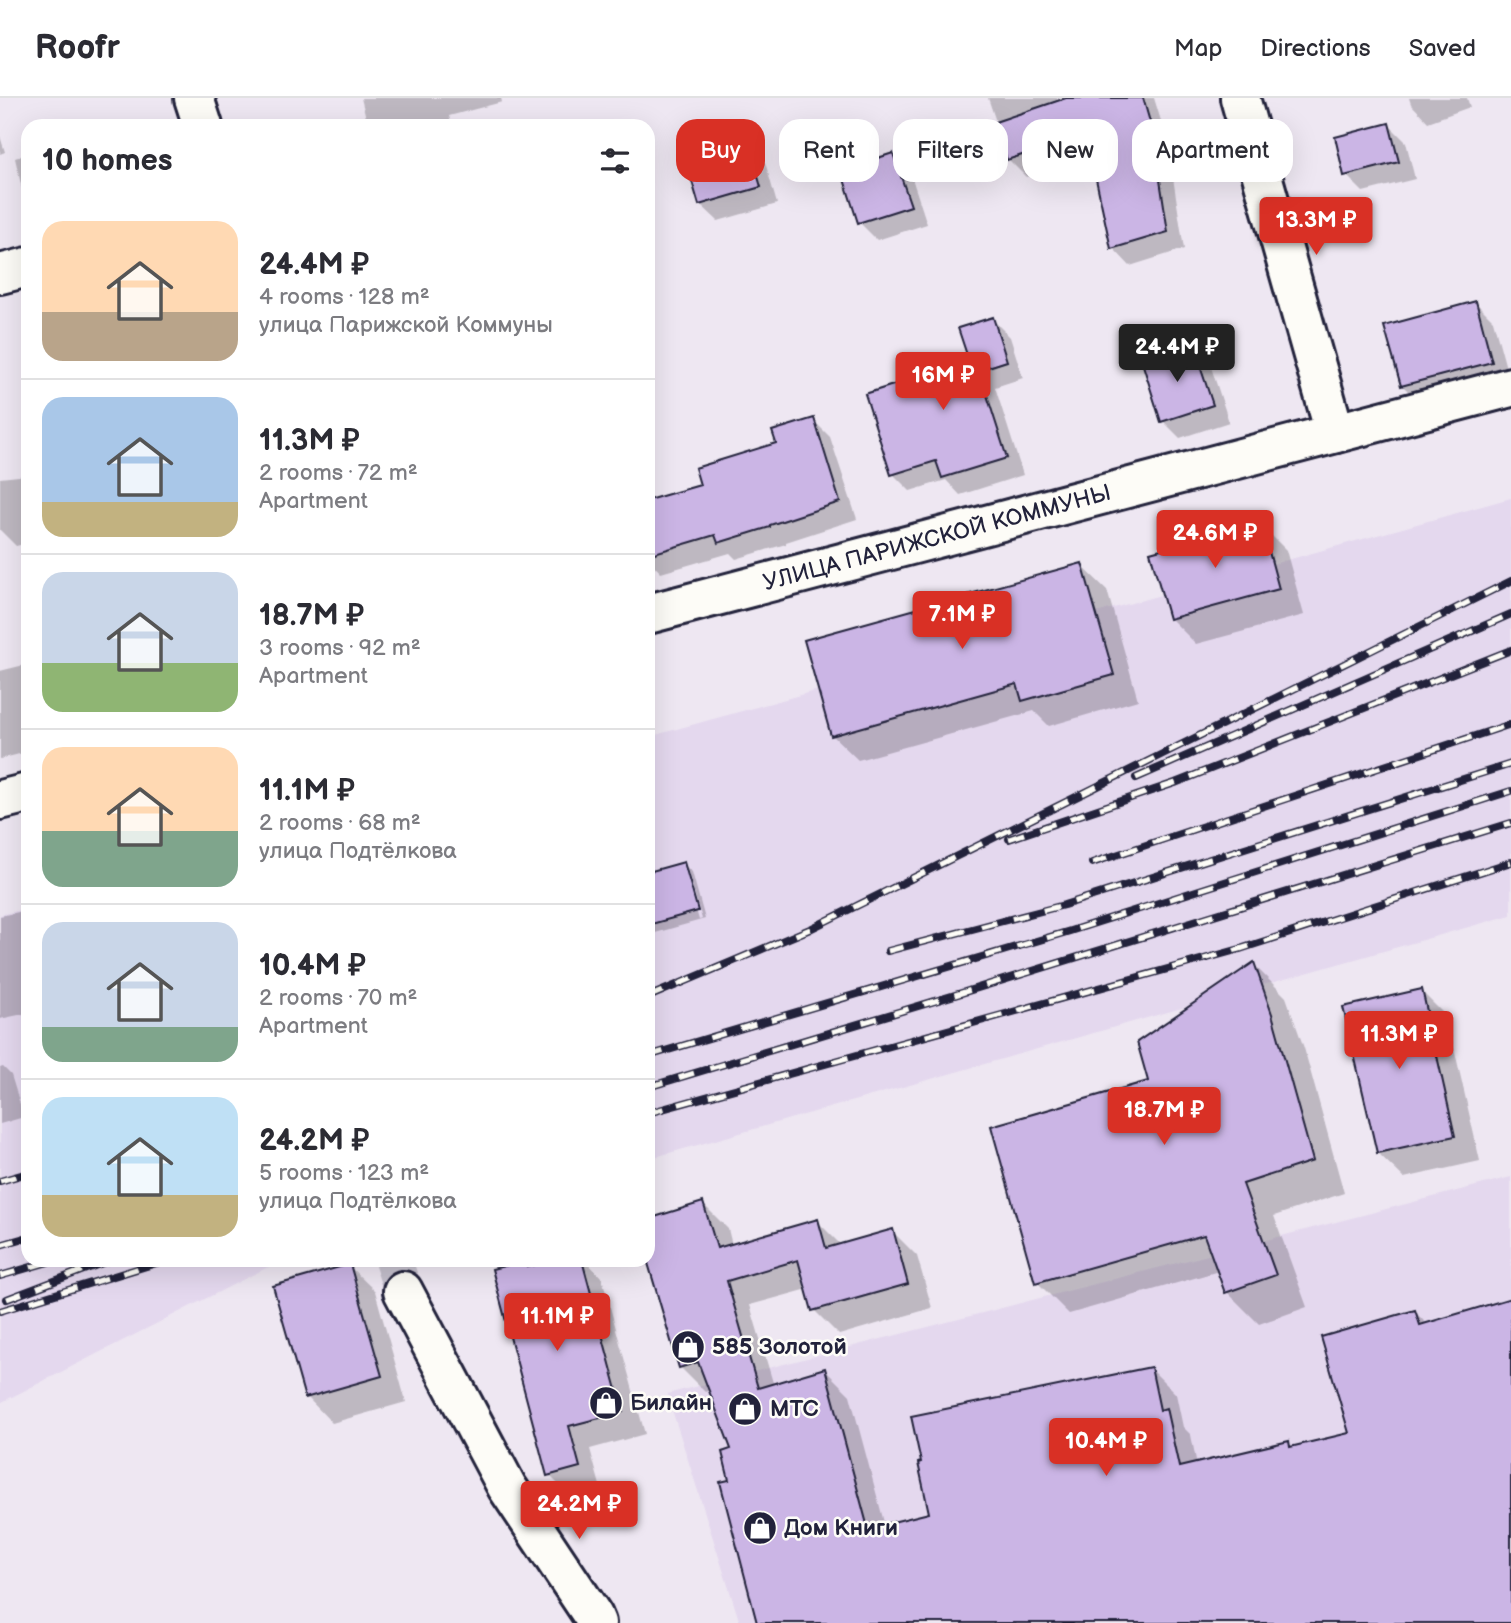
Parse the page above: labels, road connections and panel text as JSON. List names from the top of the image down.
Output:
{
  "streets": {
    "street": ["УЛИЦА ПАРИЖСКОЙ КОММУНЫ"]
  },
  "places": {
    "shop": [
      "585 Золотой",
      "Билайн",
      "МТС",
      "Дом Книги"
    ]
  },
  "page": {
    "header": "Roofr",
    "nav": ["Map", "Directions", "Saved"],
    "chip": [
      "Buy",
      "Rent",
      "Filters",
      "New",
      "Apartment"
    ],
    "heading": "10 homes",
    "price": [
      "13.3M ₽",
      "24.4M ₽",
      "16M ₽",
      "24.6M ₽",
      "7.1M ₽",
      "11.3M ₽",
      "18.7M ₽",
      "11.1M ₽",
      "10.4M ₽",
      "24.2M ₽"
    ],
    "list": [
      {
        "name": "24.4M ₽",
        "note": "4 rooms · 128 m² · улица Парижской Коммуны"
      },
      {
        "name": "11.3M ₽",
        "note": "2 rooms · 72 m² · Apartment"
      },
      {
        "name": "18.7M ₽",
        "note": "3 rooms · 92 m² · Apartment"
      },
      {
        "name": "11.1M ₽",
        "note": "2 rooms · 68 m² · улица Подтёлкова"
      },
      {
        "name": "10.4M ₽",
        "note": "2 rooms · 70 m² · Apartment"
      },
      {
        "name": "24.2M ₽",
        "note": "5 rooms · 123 m² · улица Подтёлкова"
      }
    ]
  }
}
